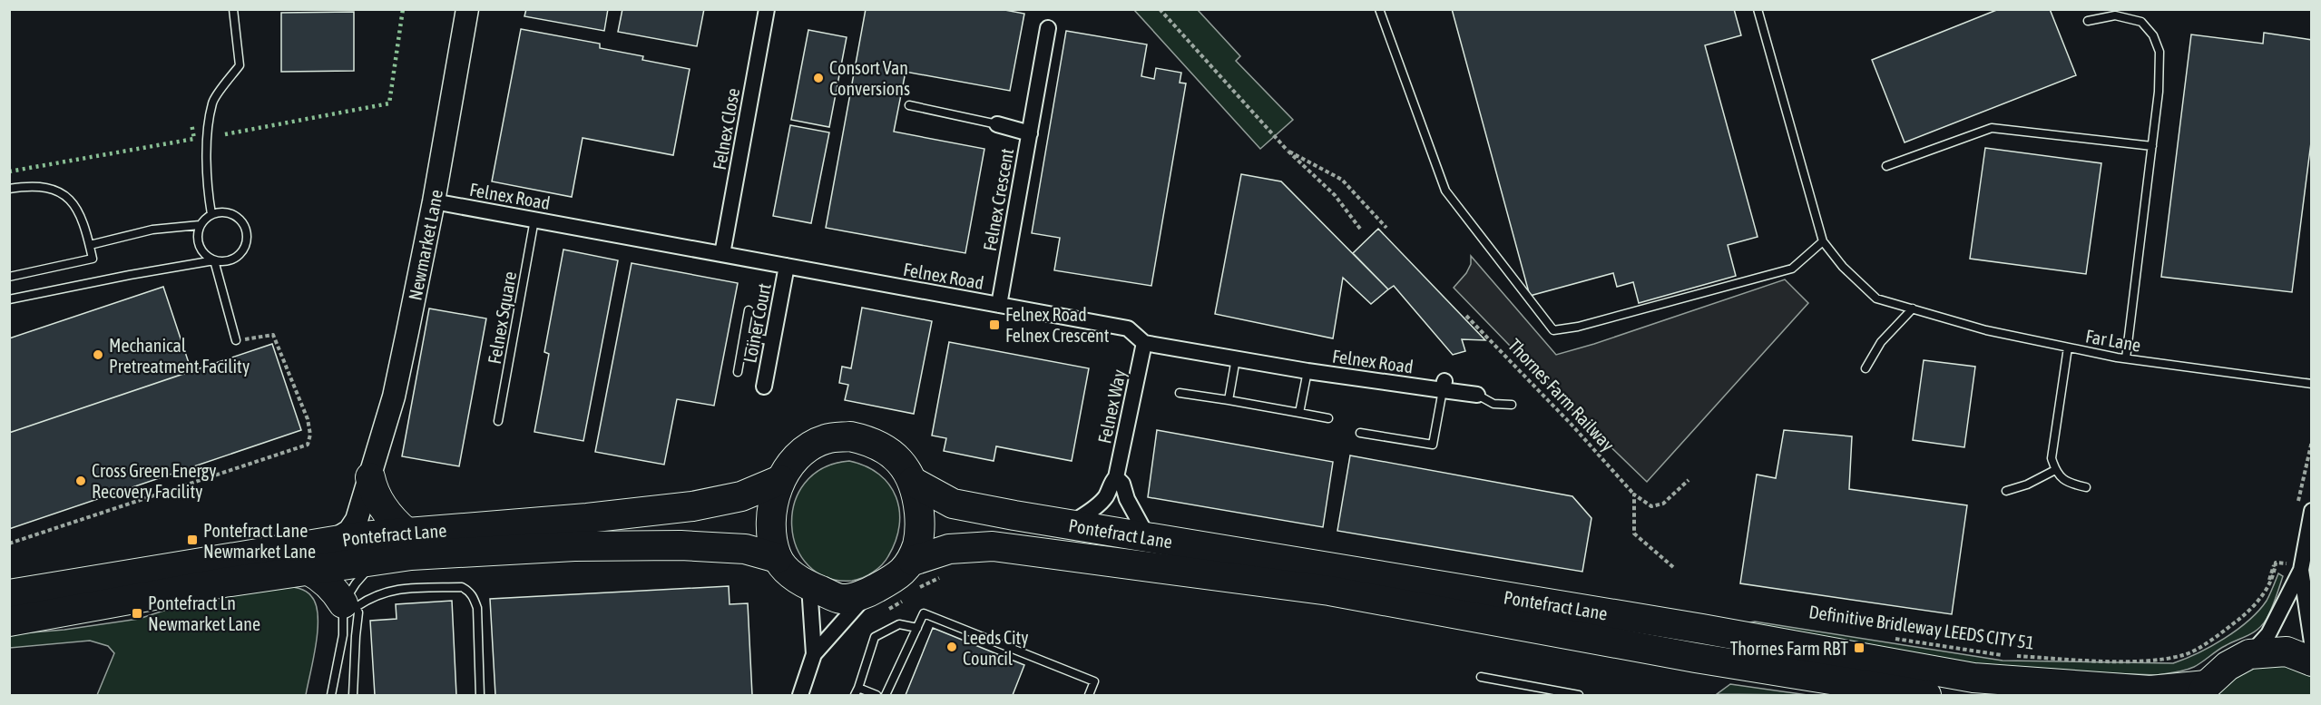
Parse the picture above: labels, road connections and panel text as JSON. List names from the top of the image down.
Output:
{
  "streets": {
    "highway": ["Pontefract Lane"],
    "street": [
      "Felnex Close",
      "Felnex Road",
      "Felnex Crescent",
      "Newmarket Lane",
      "Loiner Court",
      "Felnex Way"
    ],
    "lane": ["Felnex Square", "Far Lane"],
    "path": ["Thornes Farm Railway", "Definitive Bridleway LEEDS CITY 51"]
  },
  "crossings": [
    ["Felnex Close", "Felnex Road"],
    ["Felnex Road", "Felnex Crescent"],
    ["Felnex Road", "Newmarket Lane"],
    ["Felnex Road", "Felnex Square"],
    ["Felnex Road", "Loiner Court"],
    ["Felnex Road", "Felnex Way"],
    ["Newmarket Lane", "Pontefract Lane"],
    ["Felnex Way", "Pontefract Lane"]
  ],
  "places": {
    "other": [
      "Consort Van Conversions",
      "Mechanical Pretreatment Facility",
      "Cross Green Energy Recovery Facility",
      "Leeds City Council"
    ],
    "transit": [
      "Felnex Road Felnex Crescent",
      "Pontefract Lane Newmarket Lane",
      "Pontefract Ln Newmarket Lane",
      "Thornes Farm RBT"
    ]
  }
}
